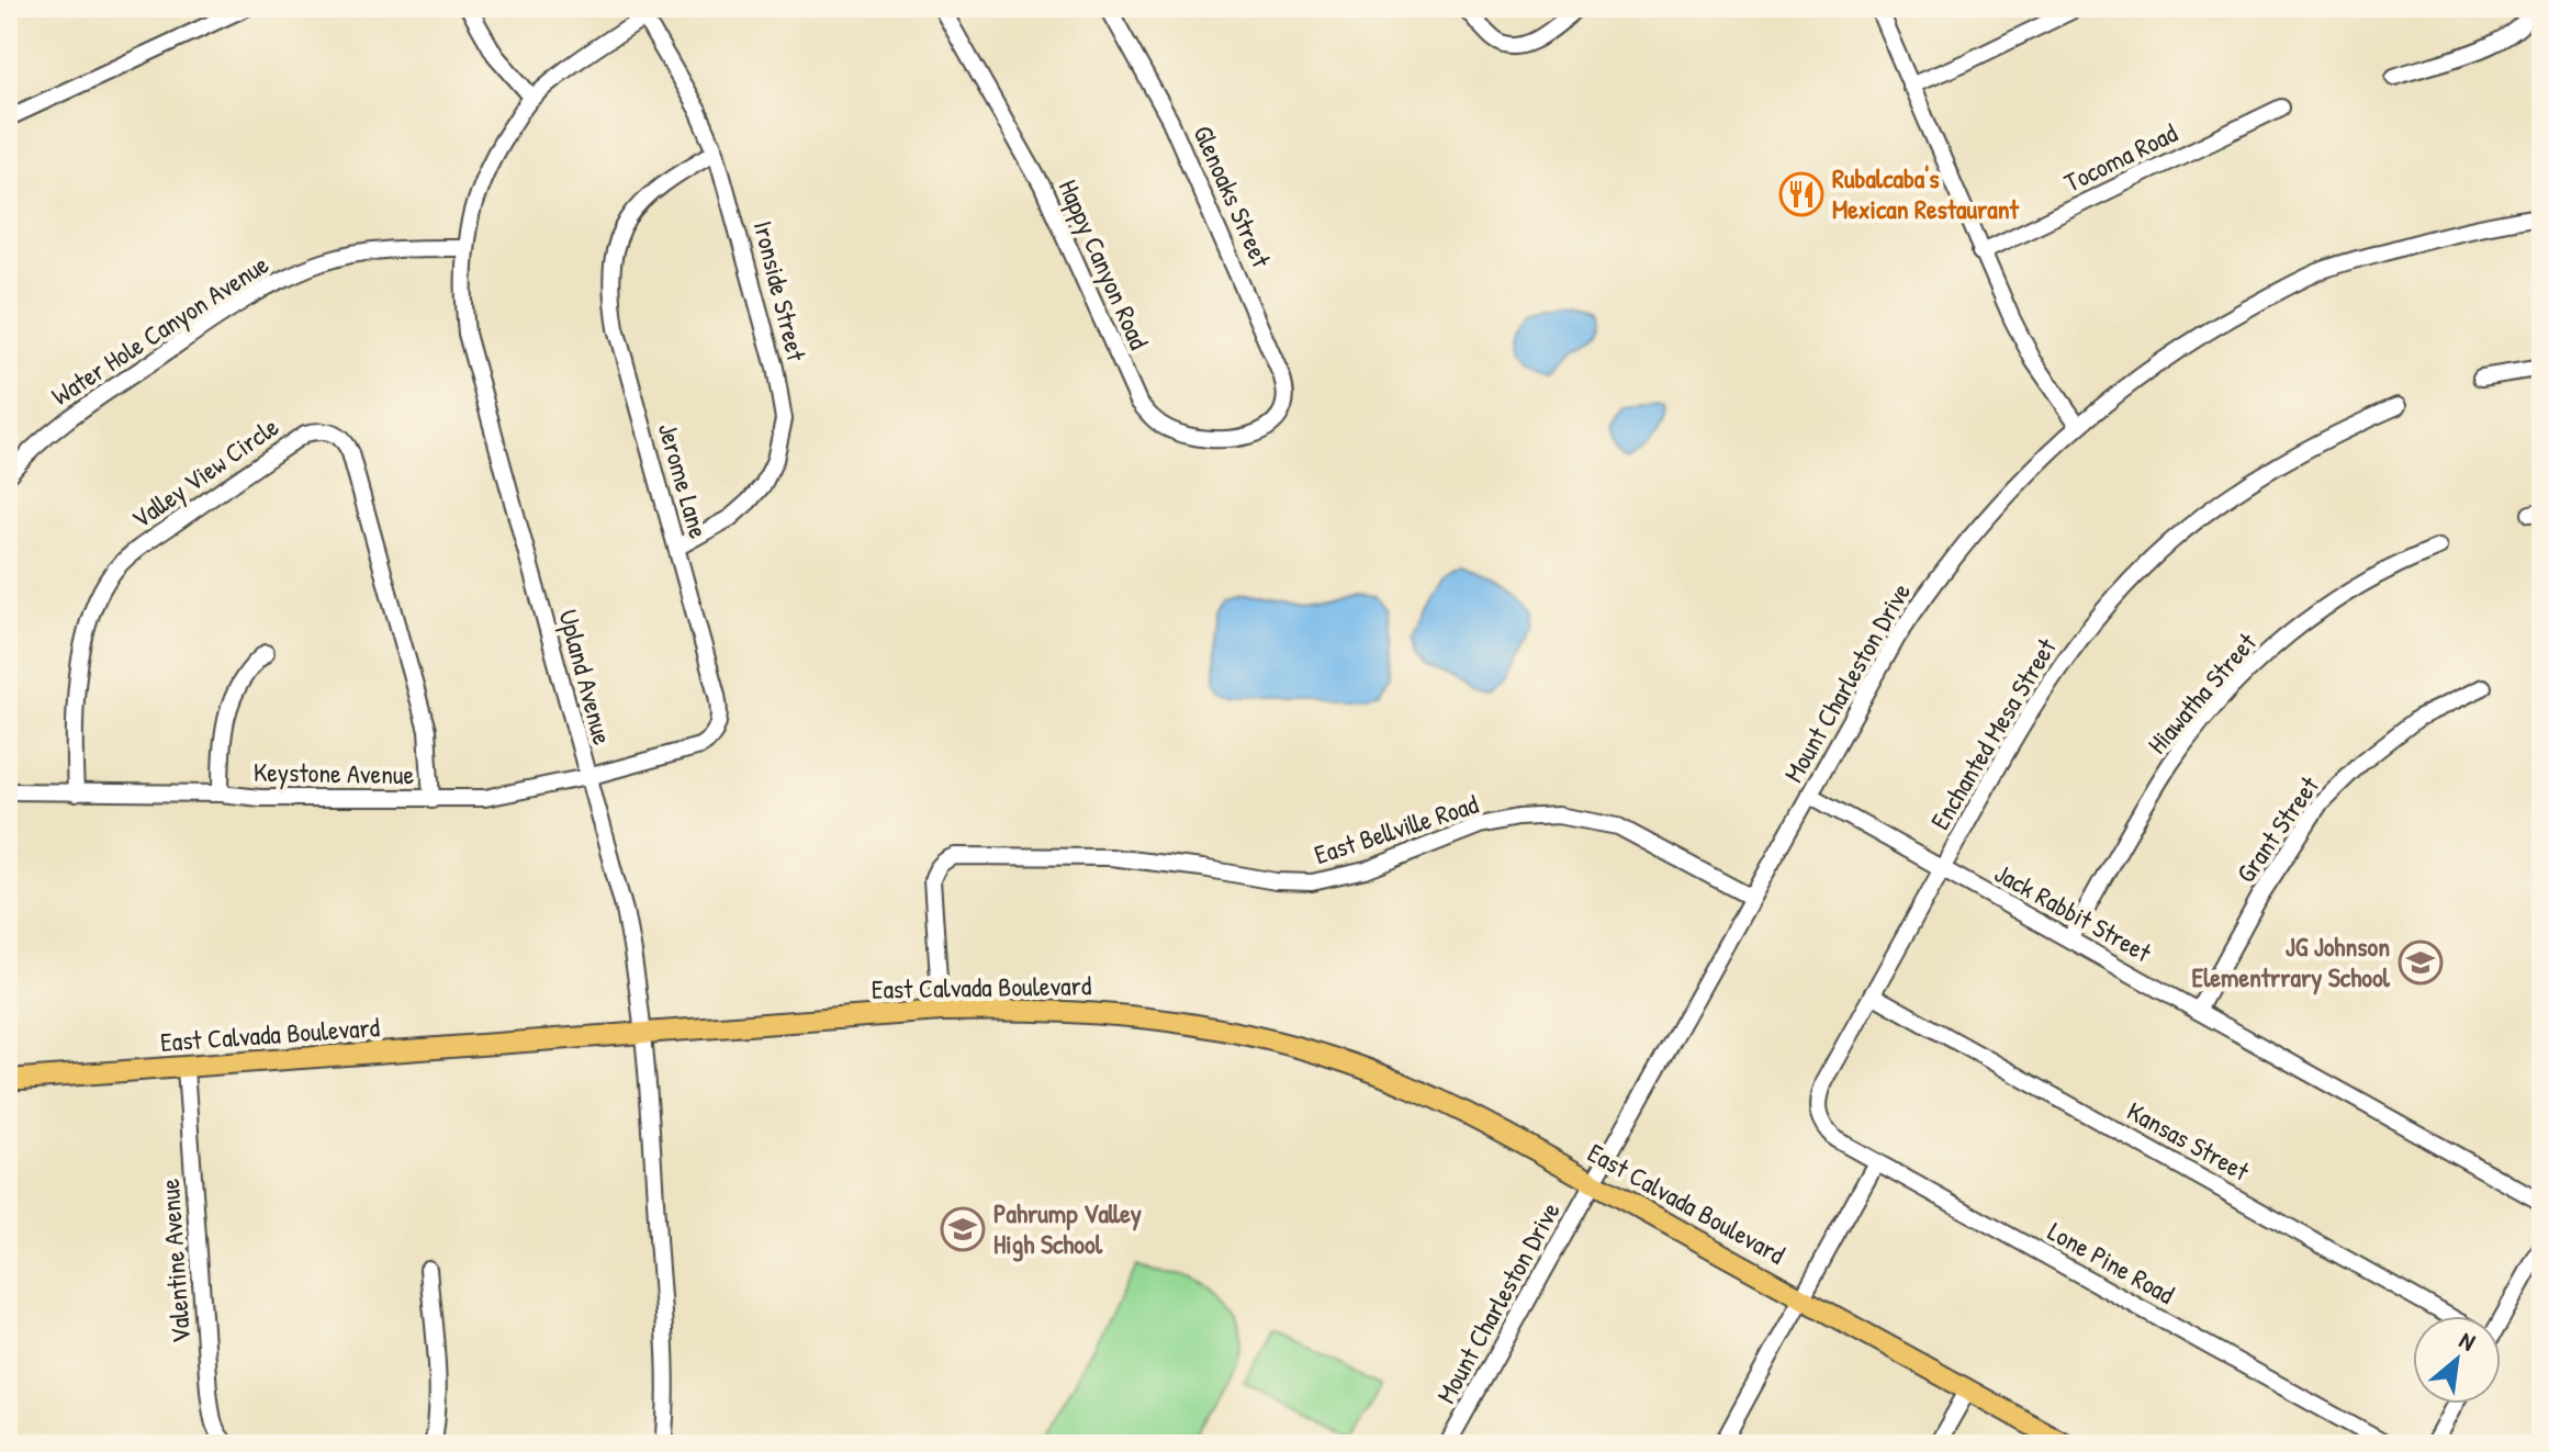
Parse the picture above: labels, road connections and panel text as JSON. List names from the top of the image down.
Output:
{
  "streets": {
    "main road": ["East Calvada Boulevard"],
    "street": [
      "Tocoma Road",
      "Glenoaks Street",
      "Happy Canyon Road",
      "Ironside Street",
      "Water Hole Canyon Avenue",
      "Valley View Circle",
      "Jerome Lane",
      "Upland Avenue",
      "Mount Charleston Drive",
      "Hiawatha Street",
      "Enchanted Mesa Street",
      "Keystone Avenue",
      "East Bellville Road",
      "Grant Street",
      "Jack Rabbit Street",
      "Kansas Street",
      "Valentine Avenue",
      "Lone Pine Road"
    ]
  },
  "crossings": [
    ["Glenoaks Street", "Happy Canyon Road"],
    ["Ironside Street", "Jerome Lane"],
    ["Ironside Street", "Upland Avenue"],
    ["Water Hole Canyon Avenue", "Upland Avenue"],
    ["Valley View Circle", "Keystone Avenue"],
    ["Jerome Lane", "Upland Avenue"],
    ["Jerome Lane", "Keystone Avenue"],
    ["Upland Avenue", "Keystone Avenue"],
    ["Upland Avenue", "East Calvada Boulevard"],
    ["Mount Charleston Drive", "East Bellville Road"],
    ["Mount Charleston Drive", "Jack Rabbit Street"],
    ["Mount Charleston Drive", "East Calvada Boulevard"],
    ["Hiawatha Street", "Jack Rabbit Street"],
    ["Enchanted Mesa Street", "Jack Rabbit Street"],
    ["Enchanted Mesa Street", "Kansas Street"],
    ["Enchanted Mesa Street", "Lone Pine Road"],
    ["East Bellville Road", "East Calvada Boulevard"],
    ["Grant Street", "Jack Rabbit Street"],
    ["East Calvada Boulevard", "Valentine Avenue"]
  ],
  "places": {
    "restaurant": ["Rubalcaba's Mexican Restaurant"],
    "school or university": ["JG Johnson Elementrrary School", "Pahrump Valley High School"]
  },
  "north": "top right"
}
